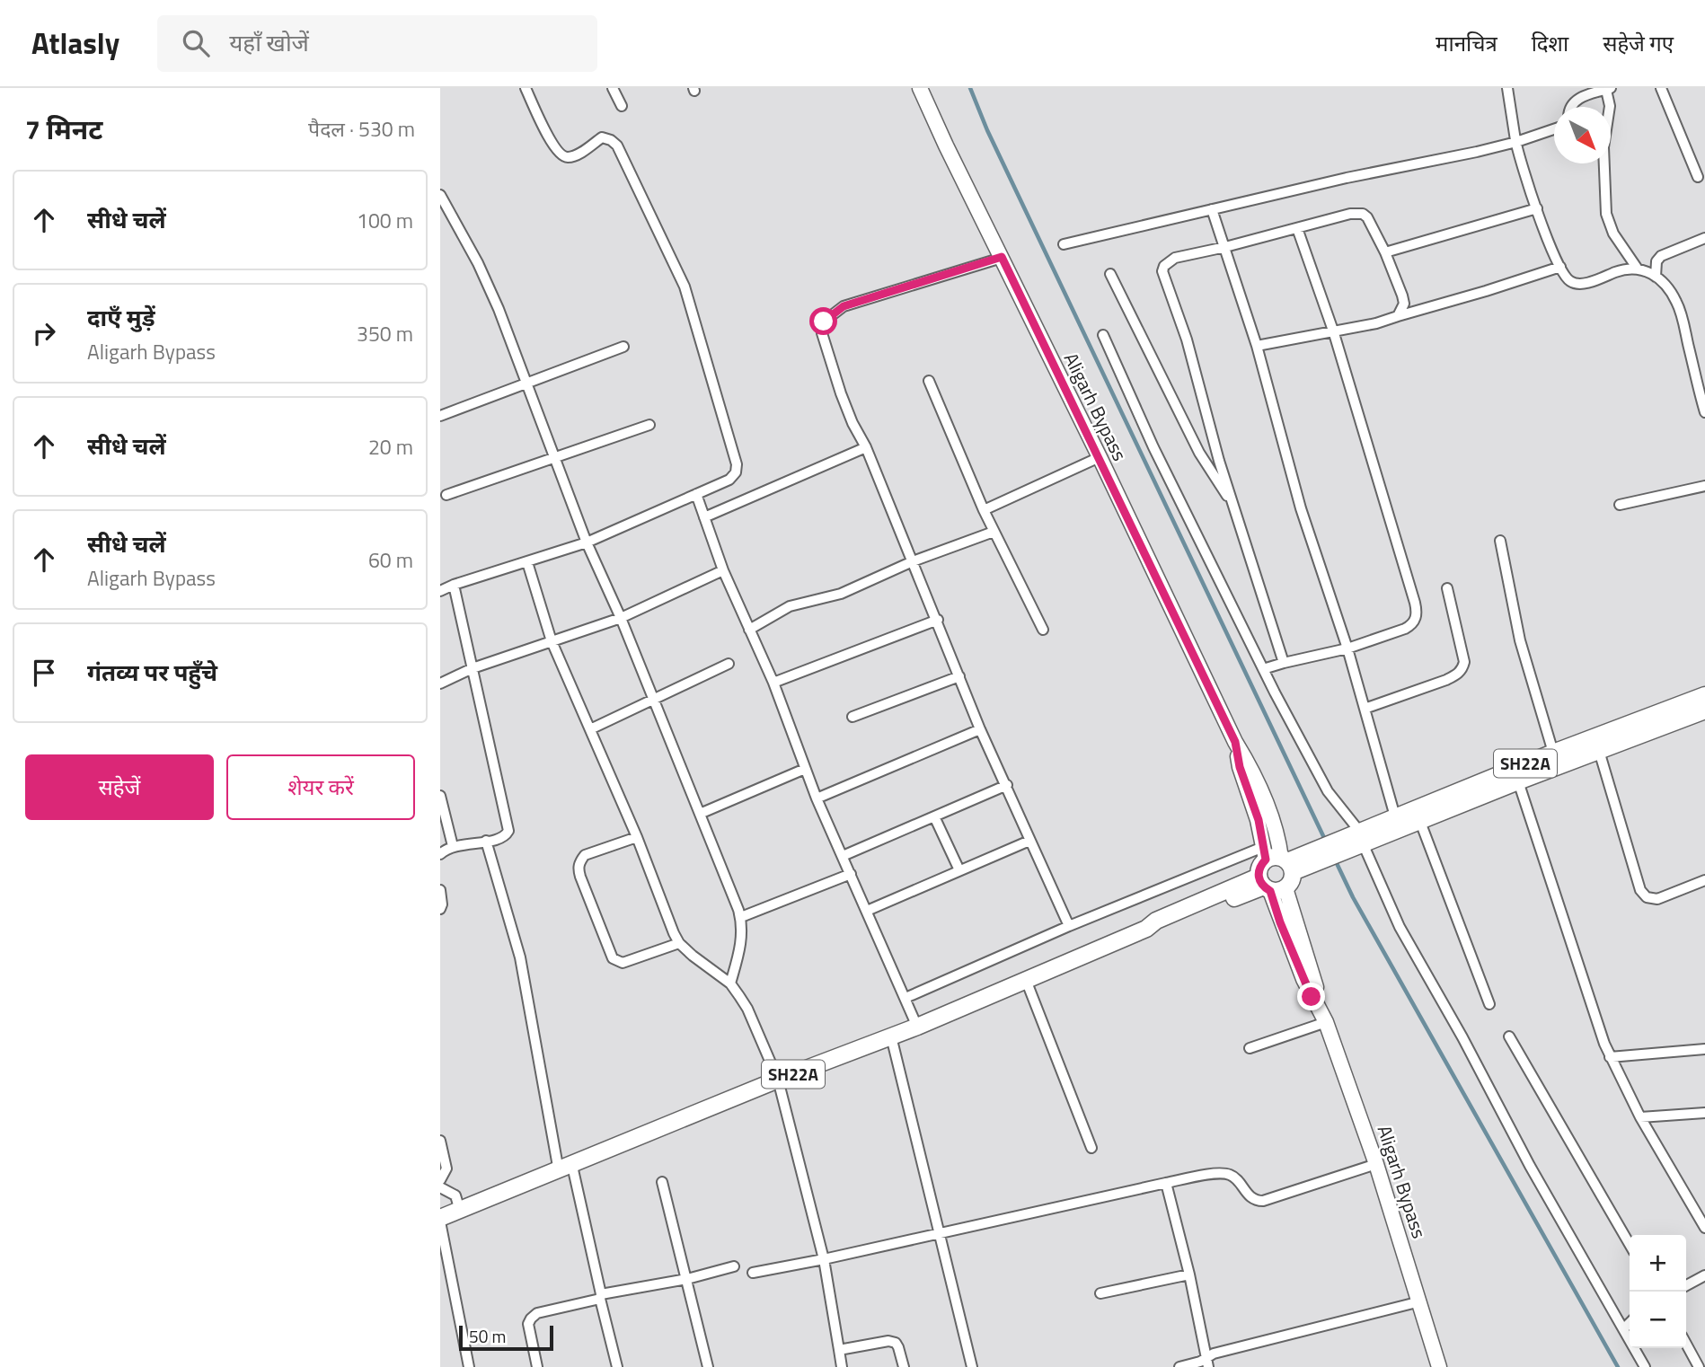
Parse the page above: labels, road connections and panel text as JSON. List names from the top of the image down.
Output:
{
  "streets": {
    "main road": ["Aligarh Bypass", "SH22A"]
  },
  "crossings": [
    ["Aligarh Bypass", "SH22A"]
  ],
  "scale_bar": "50 m",
  "north": "bottom right",
  "page": {
    "header": "Atlasly",
    "search": "यहाँ खोजें",
    "nav": ["मानचित्र", "दिशा", "सहेजे गए"],
    "heading": ["7 मिनट", "पैदल · 530 m"],
    "list": [
      ["सीधे चलें", "100 m"],
      ["दाएँ मुड़ें", "Aligarh Bypass", "350 m"],
      ["सीधे चलें", "20 m"],
      ["सीधे चलें", "Aligarh Bypass", "60 m"],
      "गंतव्य पर पहुँचे"
    ],
    "buttons": ["सहेजें", "शेयर करें"],
    "map_buttons": ["+", "−"],
    "scale": "50 m"
  }
}
